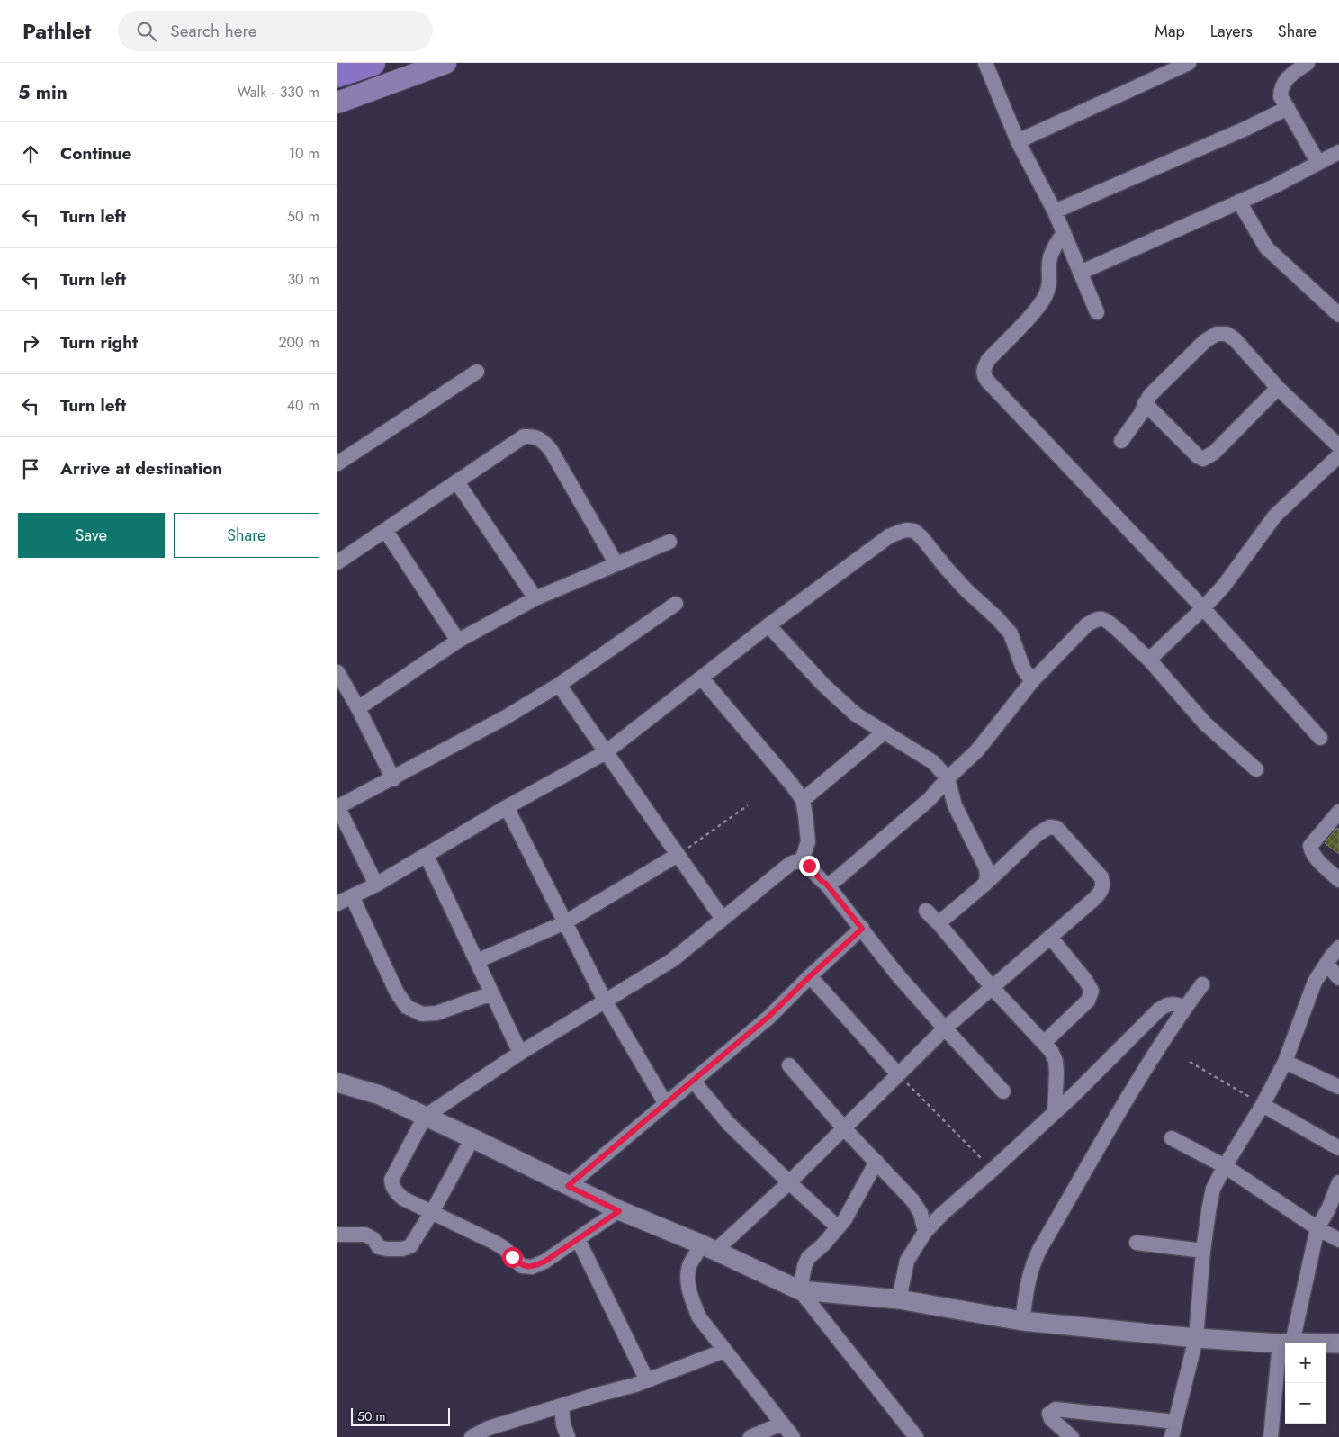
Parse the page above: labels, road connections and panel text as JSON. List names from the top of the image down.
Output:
{
  "scale_bar": "50 m",
  "page": {
    "header": "Pathlet",
    "search": "Search here",
    "nav": ["Map", "Layers", "Share"],
    "heading": ["5 min", "Walk · 330 m"],
    "list": [
      ["Continue", "10 m"],
      ["Turn left", "50 m"],
      ["Turn left", "30 m"],
      ["Turn right", "200 m"],
      ["Turn left", "40 m"],
      "Arrive at destination"
    ],
    "buttons": ["Save", "Share"],
    "map_buttons": ["+", "−"],
    "scale": "50 m"
  }
}
